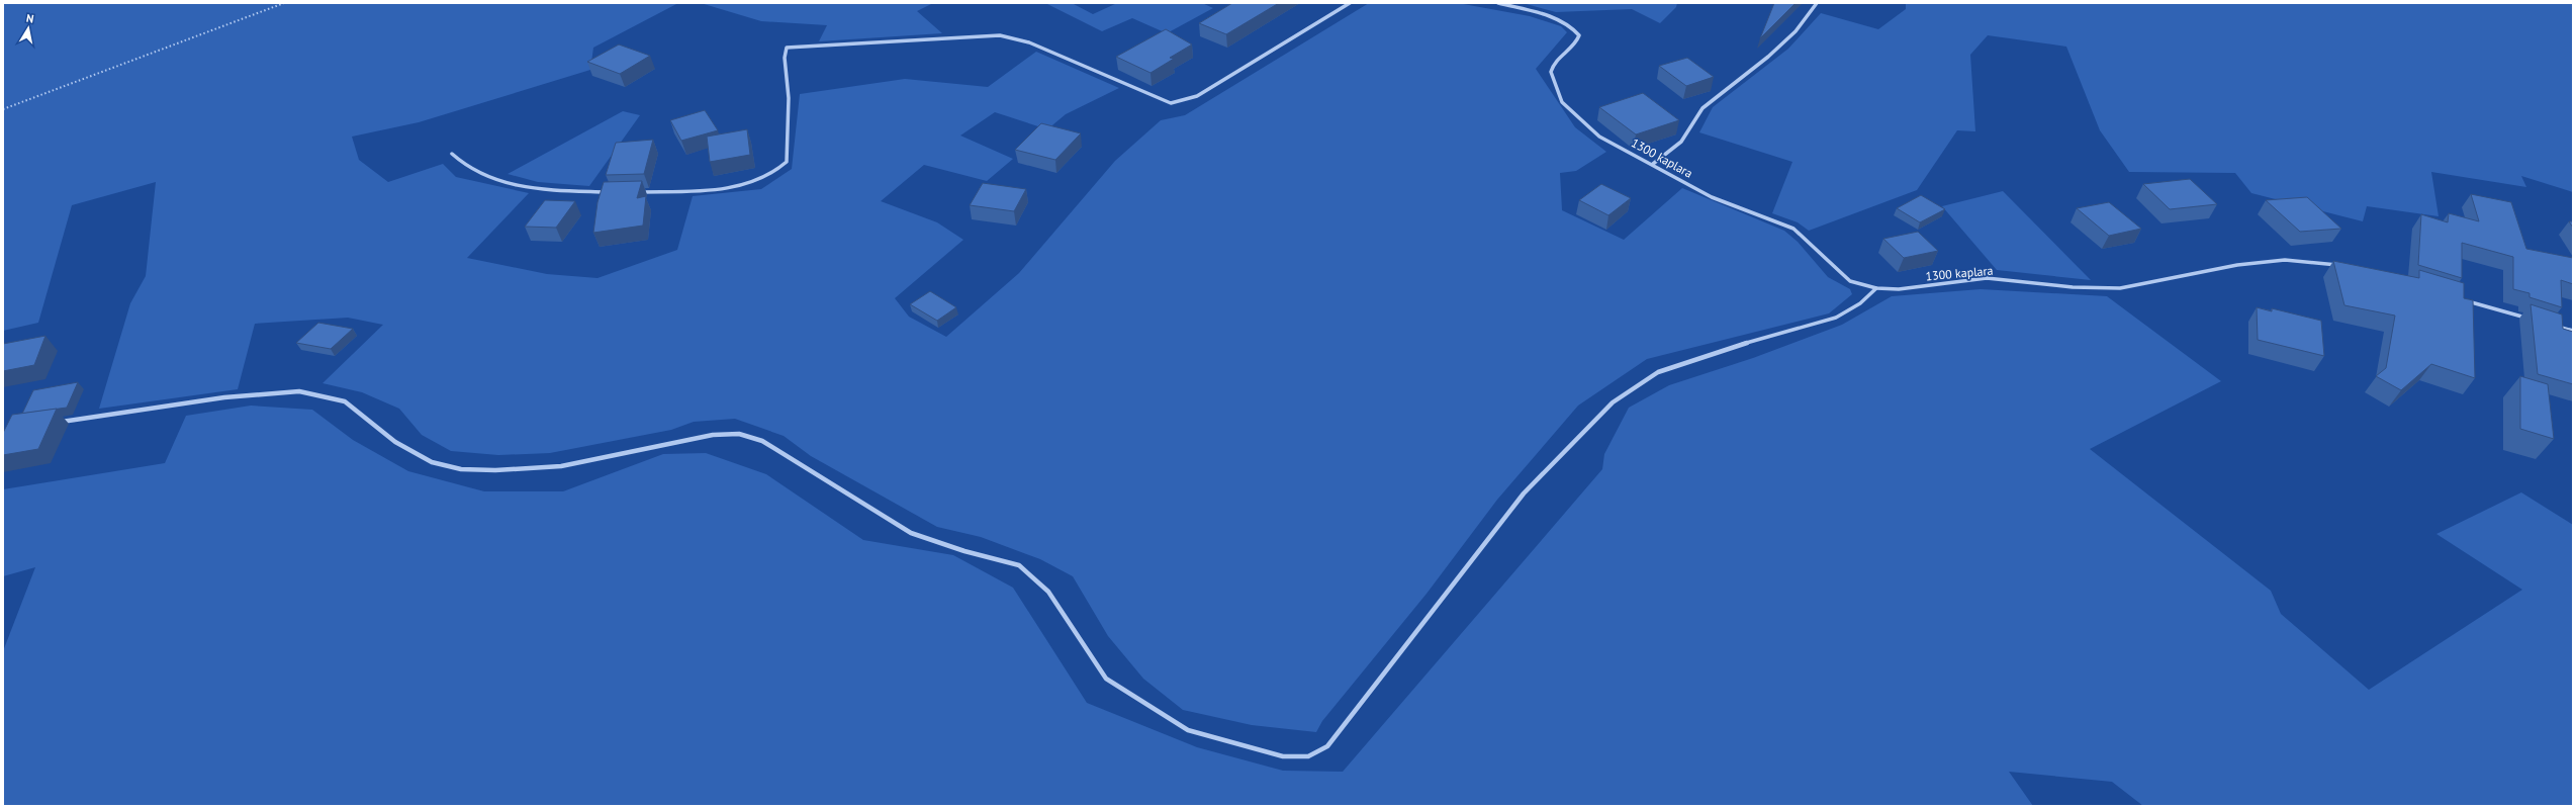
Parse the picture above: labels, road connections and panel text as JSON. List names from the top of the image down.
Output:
{
  "streets": {
    "street": ["1300 kaplara"]
  },
  "north": "top"
}
